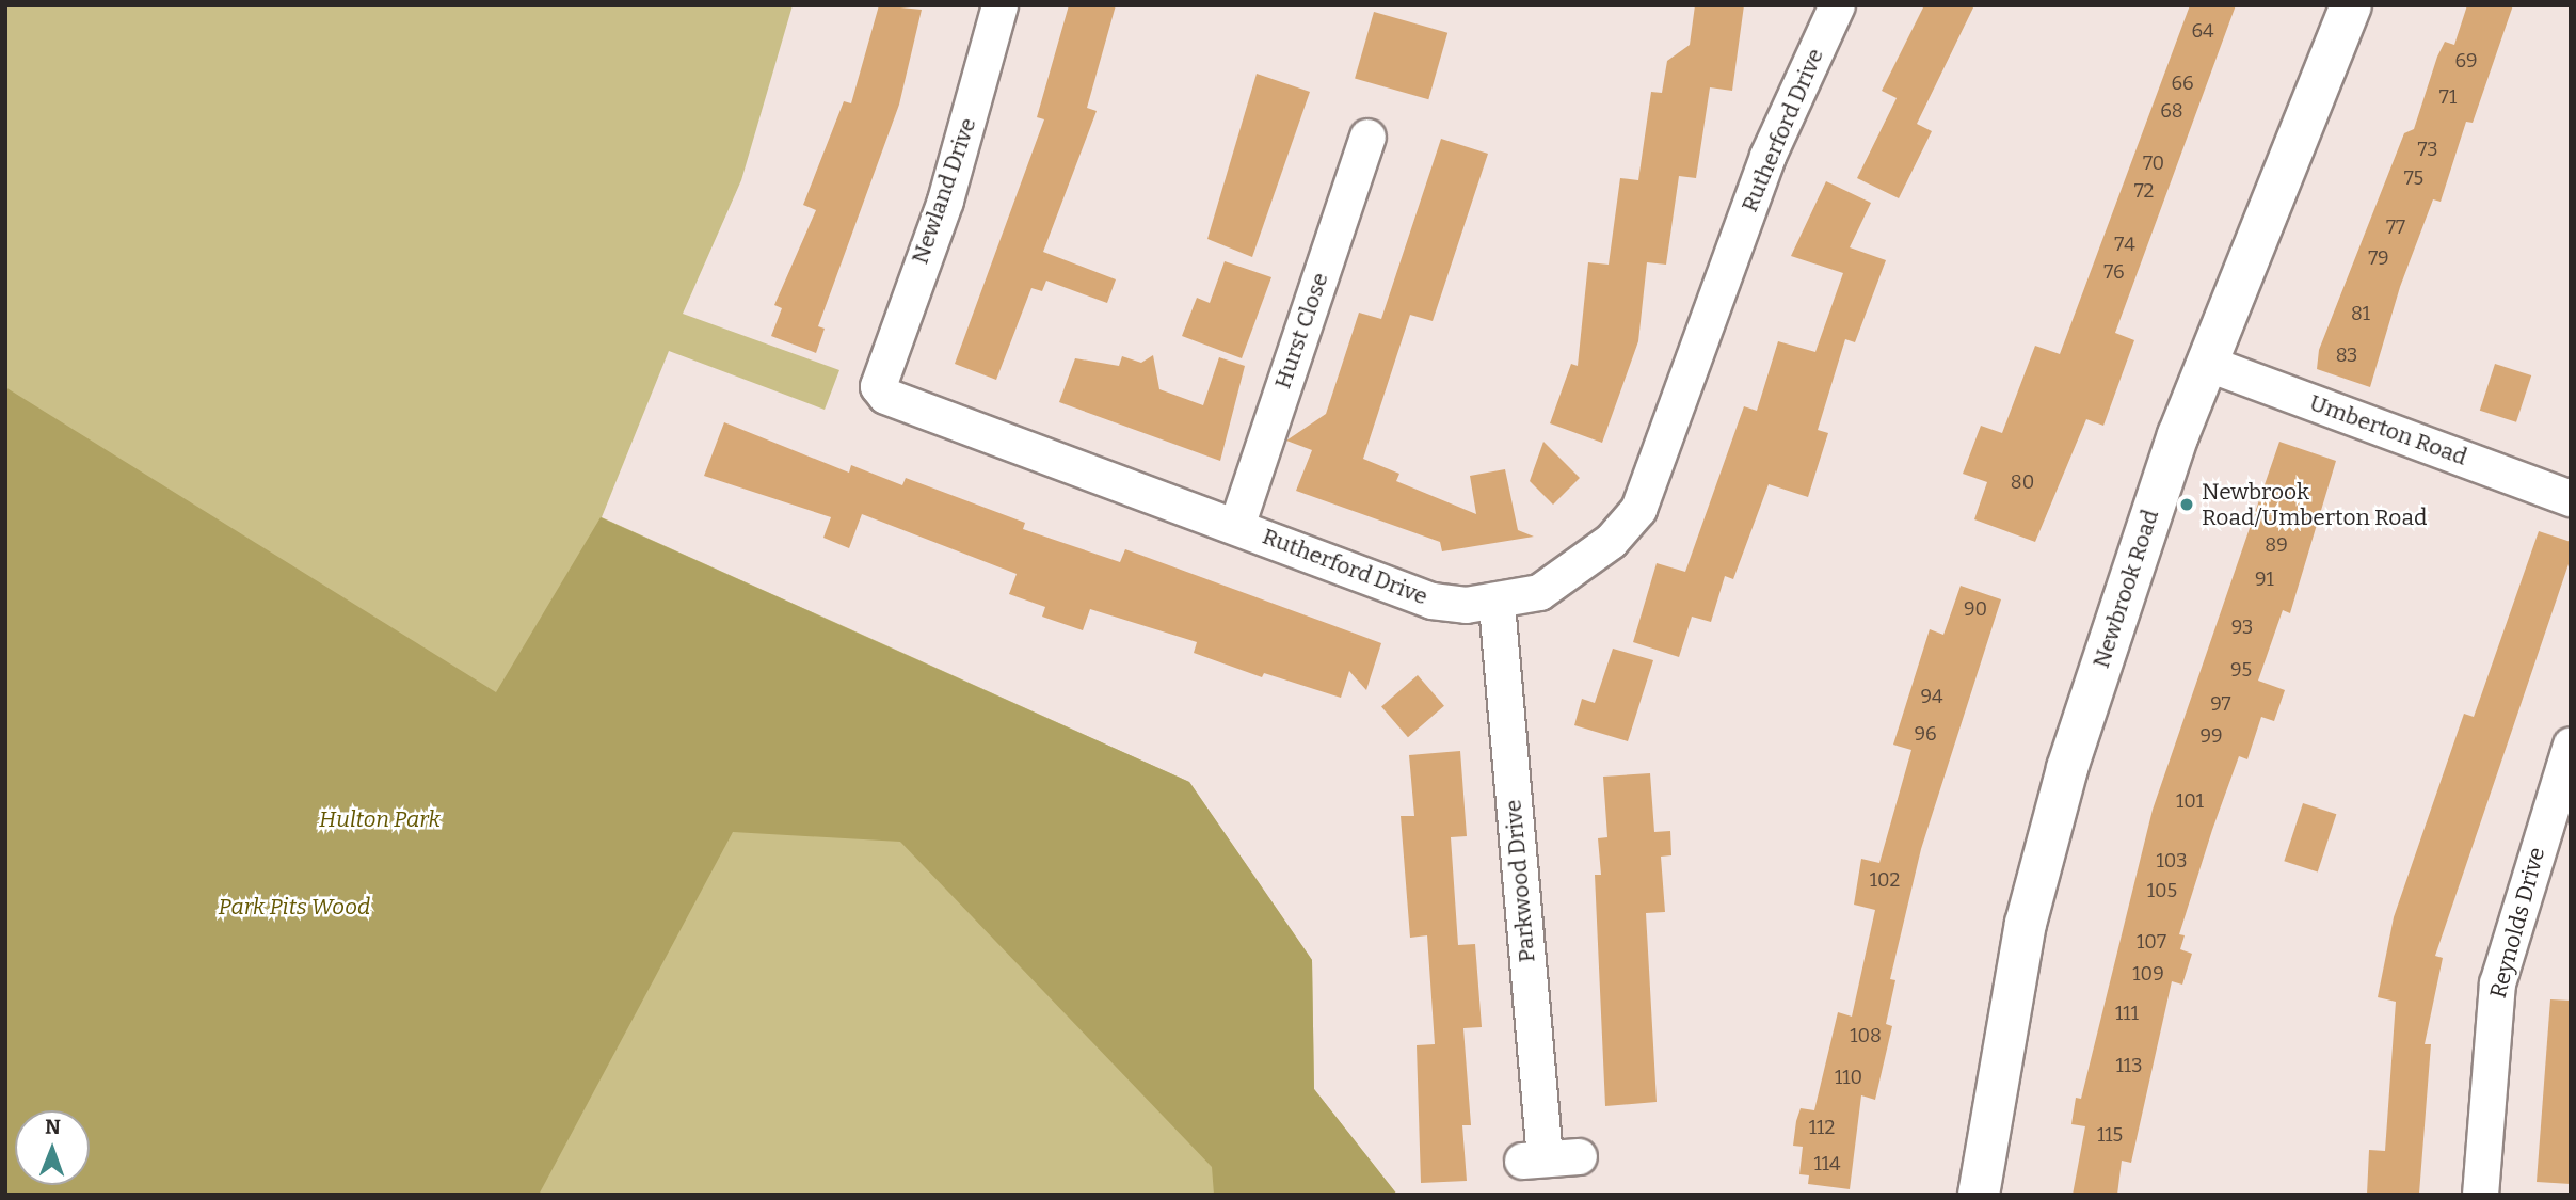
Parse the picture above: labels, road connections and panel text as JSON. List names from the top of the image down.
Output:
{
  "streets": {
    "highway": ["Newbrook Road"],
    "street": [
      "Rutherford Drive",
      "Newland Drive",
      "Hurst Close",
      "Umberton Road",
      "Parkwood Drive",
      "Reynolds Drive"
    ]
  },
  "crossings": [
    ["Rutherford Drive", "Newland Drive"],
    ["Rutherford Drive", "Hurst Close"],
    ["Rutherford Drive", "Parkwood Drive"],
    ["Umberton Road", "Newbrook Road"]
  ],
  "parks": ["Hulton Park", "Park Pits Wood"],
  "places": ["Newbrook Road/Umberton Road"],
  "house_numbers": [
    "64",
    "69",
    "66",
    "71",
    "68",
    "73",
    "70",
    "75",
    "72",
    "77",
    "74",
    "79",
    "76",
    "81",
    "83",
    "80",
    "89",
    "91",
    "90",
    "93",
    "95",
    "94",
    "97",
    "96",
    "99",
    "101",
    "103",
    "102",
    "105",
    "107",
    "109",
    "111",
    "108",
    "113",
    "110",
    "112",
    "115",
    "114"
  ],
  "north": "top"
}
